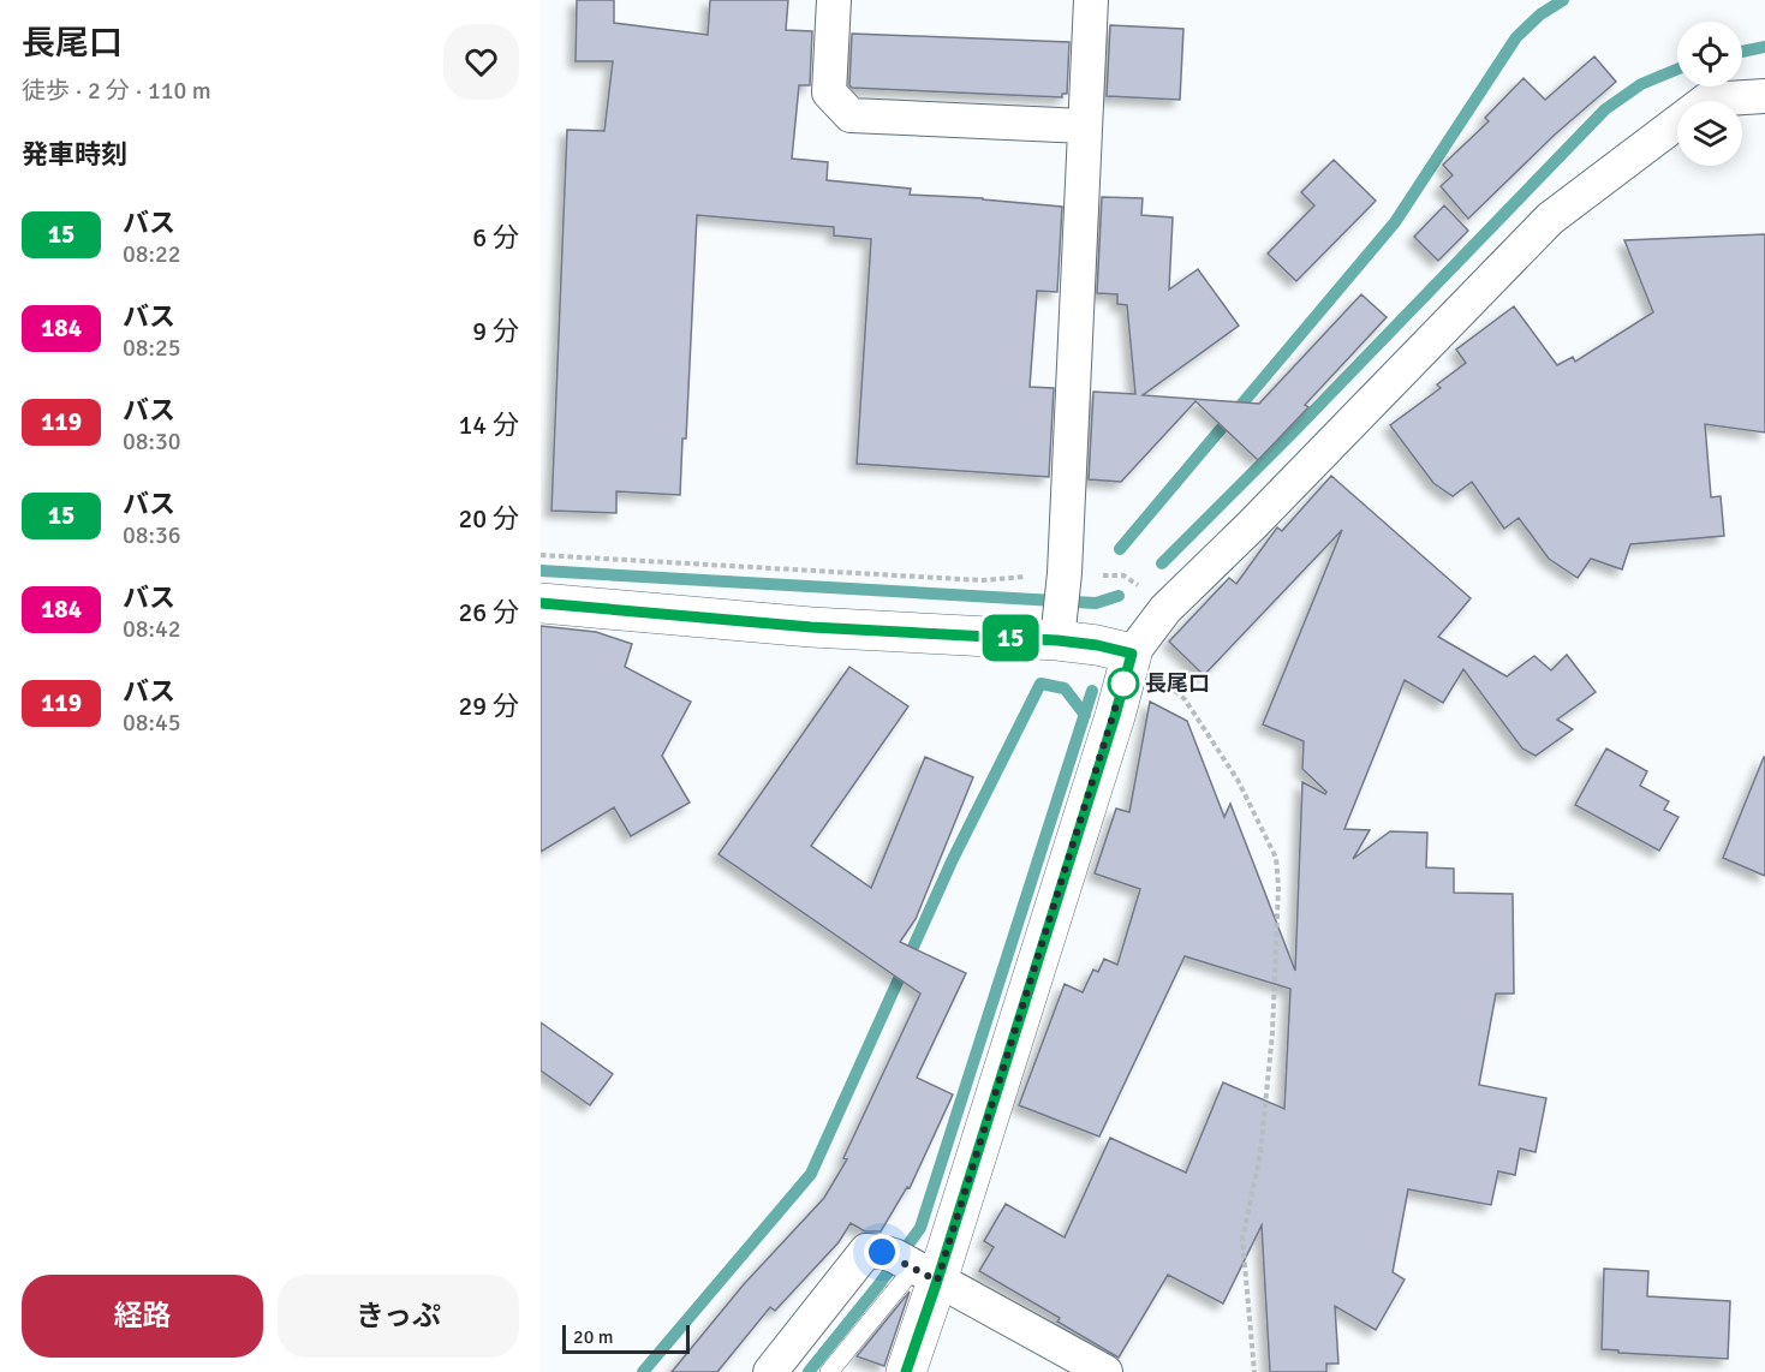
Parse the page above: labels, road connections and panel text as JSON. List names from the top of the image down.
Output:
{
  "places": ["長尾口"],
  "lines": ["bus line 15"],
  "scale_bar": "20 m",
  "page": {
    "heading": [
      ["長尾口", "徒歩 · 2 分 · 110 m"],
      "発車時刻"
    ],
    "on_map": "15",
    "list": [
      {
        "mark": "15",
        "name": "バス",
        "note": "08:22",
        "value": "6 分"
      },
      {
        "mark": "184",
        "name": "バス",
        "note": "08:25",
        "value": "9 分"
      },
      {
        "mark": "119",
        "name": "バス",
        "note": "08:30",
        "value": "14 分"
      },
      {
        "mark": "15",
        "name": "バス",
        "note": "08:36",
        "value": "20 分"
      },
      {
        "mark": "184",
        "name": "バス",
        "note": "08:42",
        "value": "26 分"
      },
      {
        "mark": "119",
        "name": "バス",
        "note": "08:45",
        "value": "29 分"
      }
    ],
    "buttons": ["経路", "きっぷ"],
    "scale": "20 m"
  }
}
